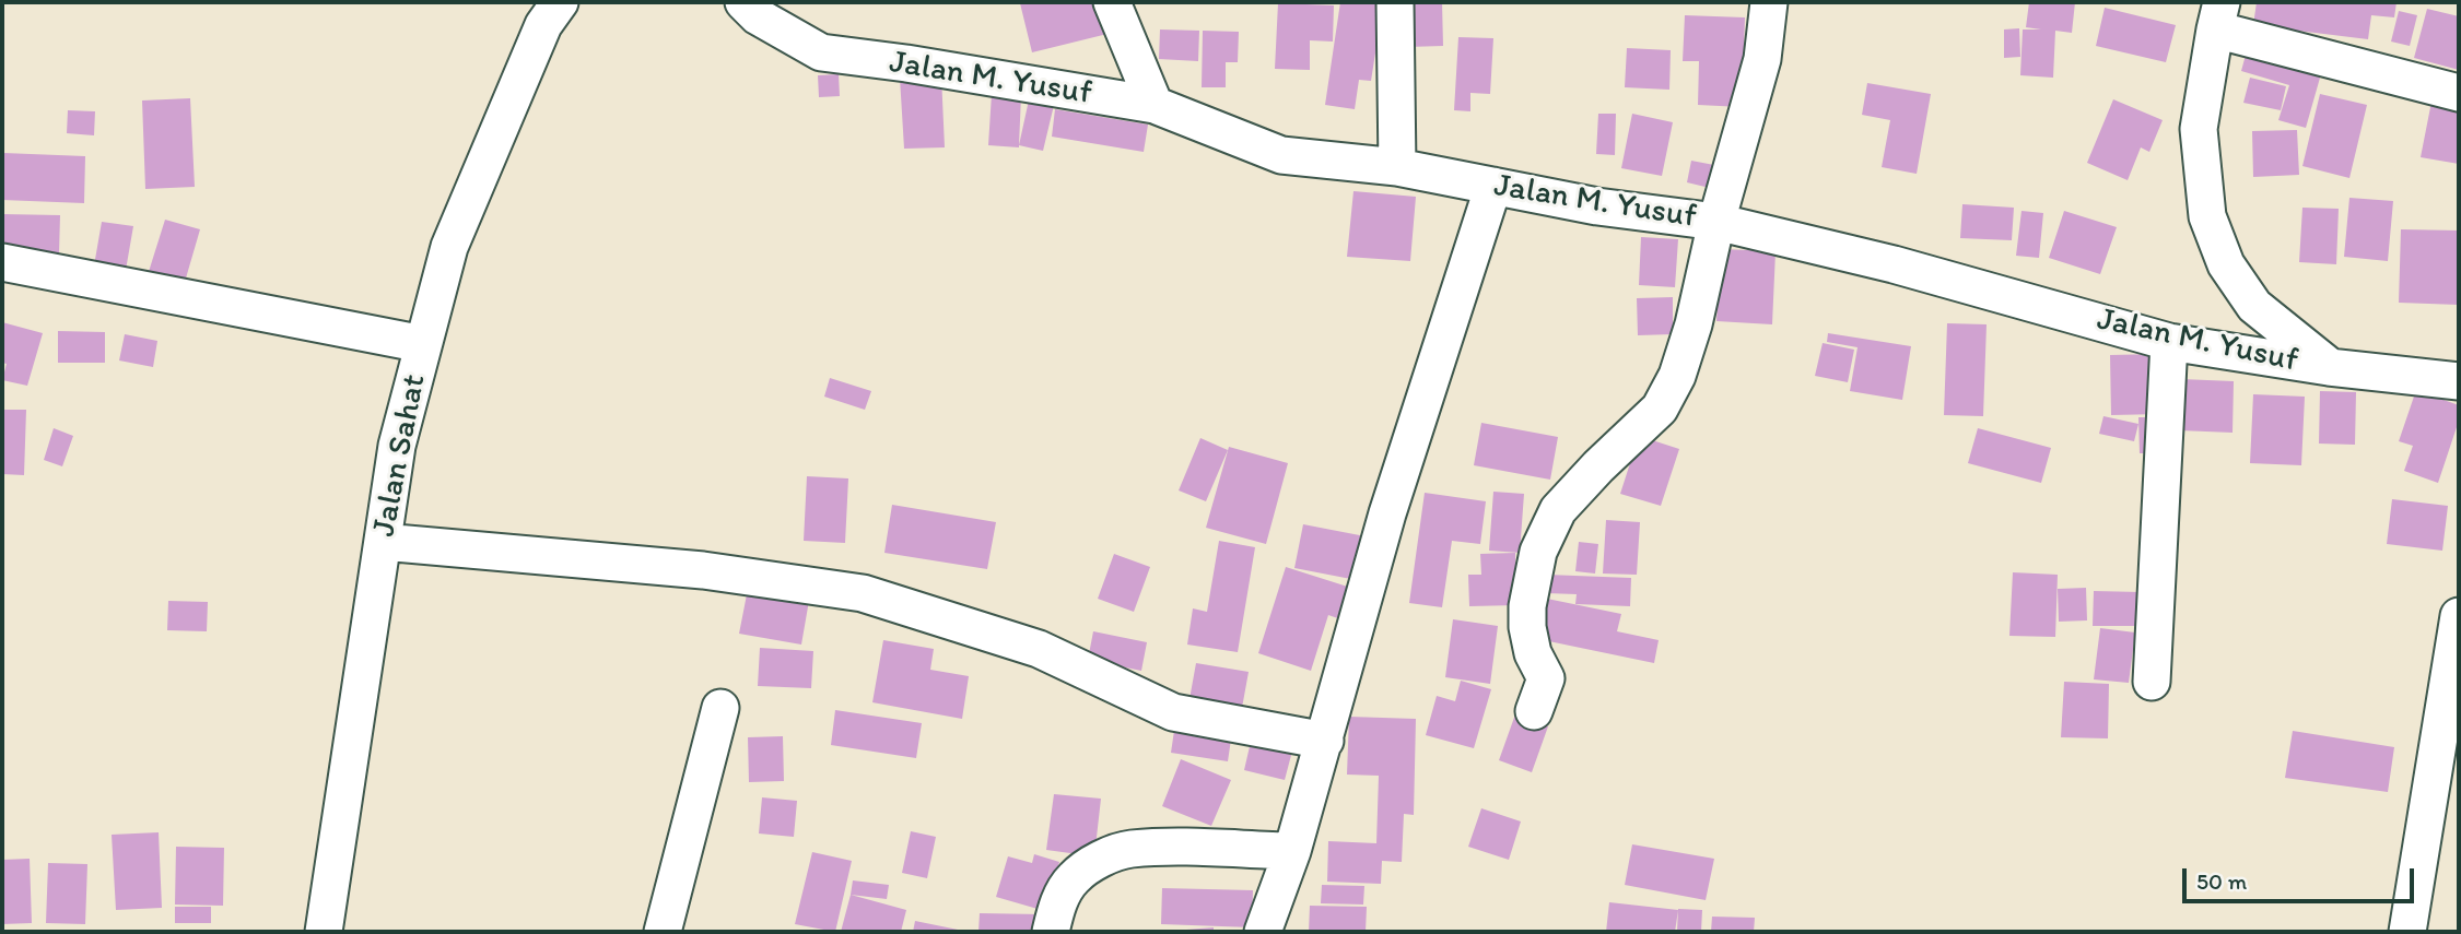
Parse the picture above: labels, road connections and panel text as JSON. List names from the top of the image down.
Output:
{
  "streets": {
    "street": ["Jalan M. Yusuf", "Jalan Sahat"]
  },
  "scale_bar": "50 m"
}
